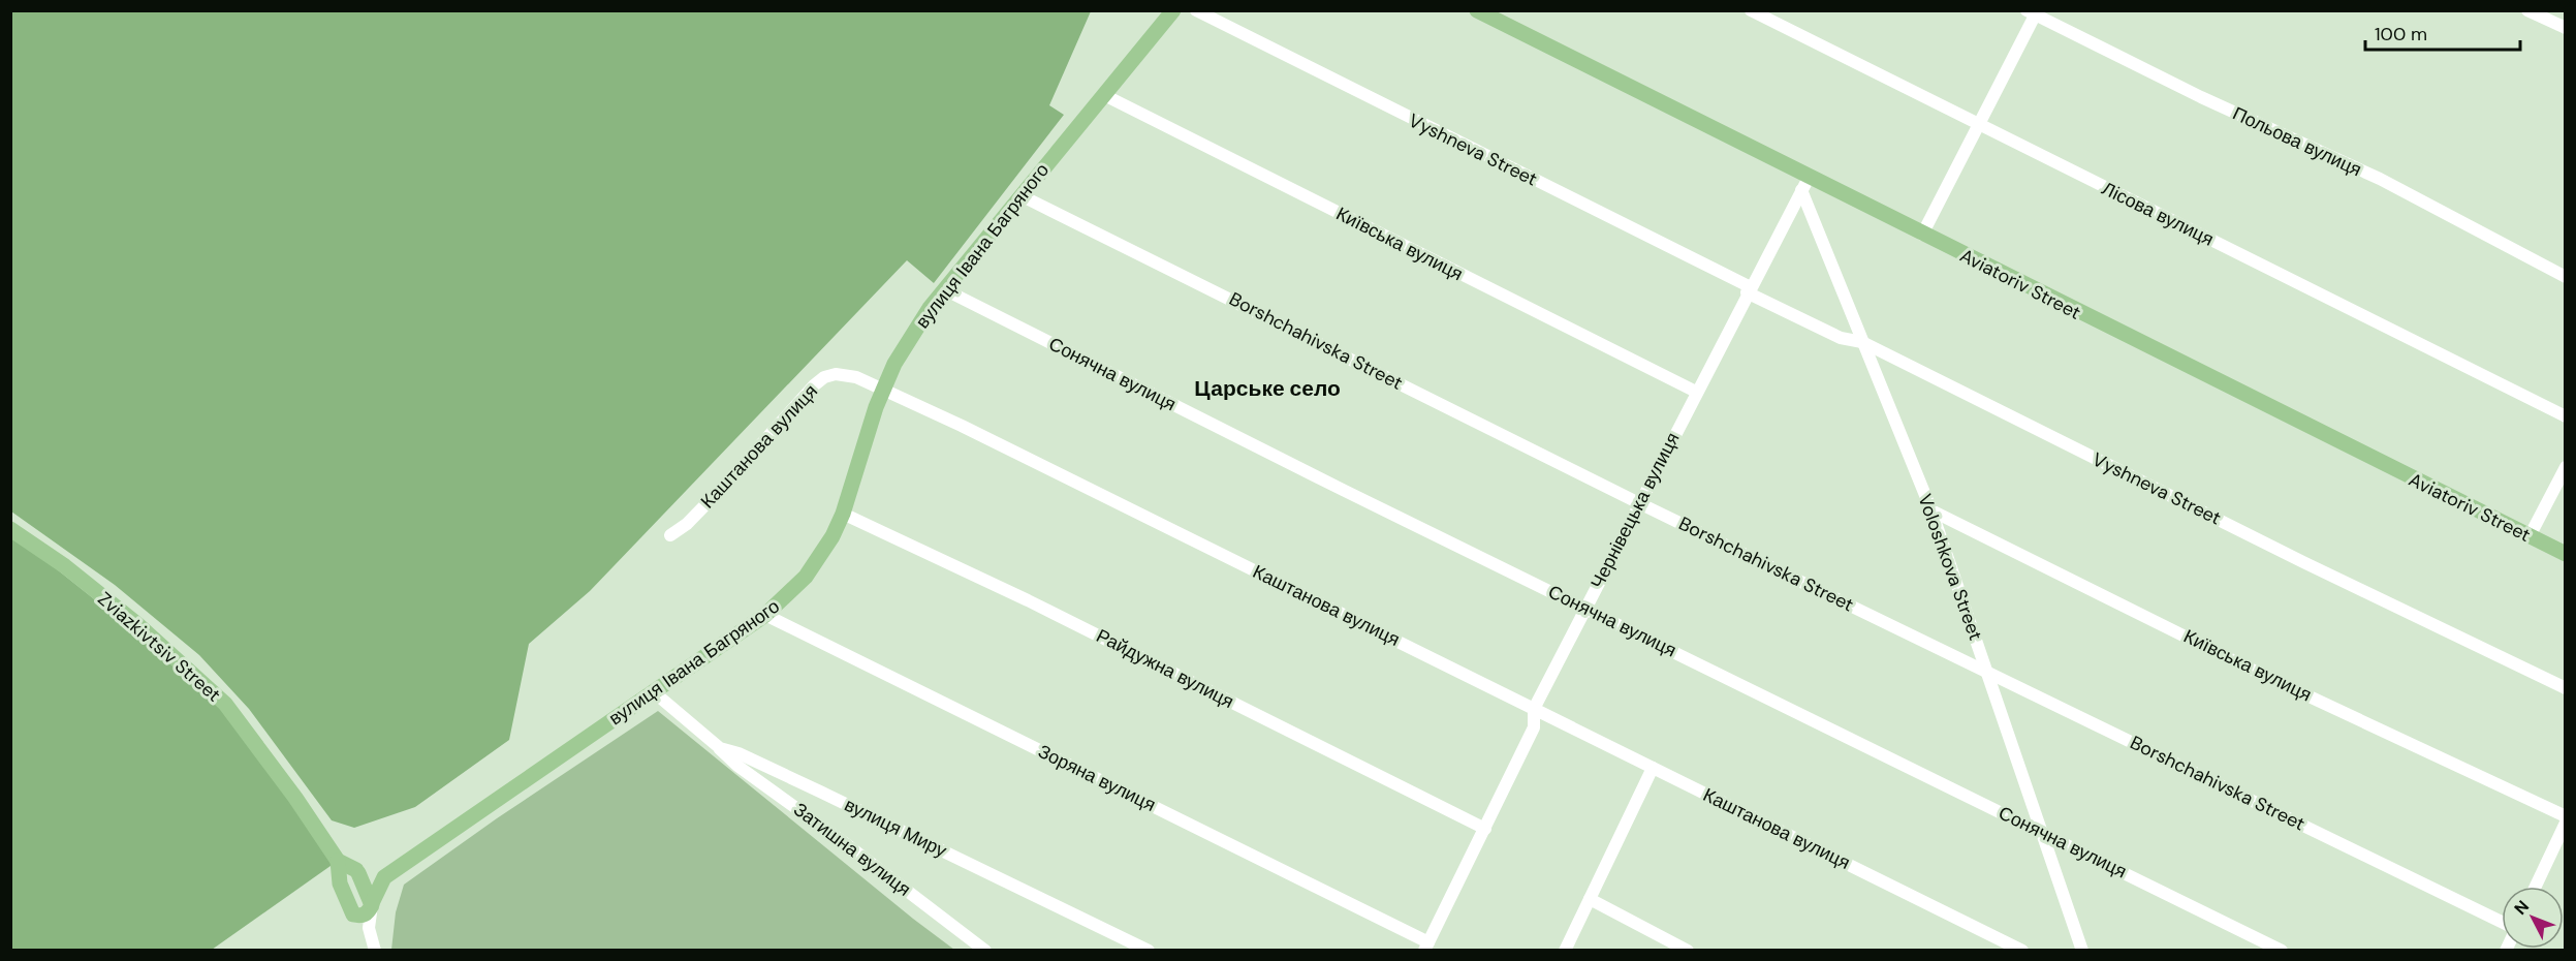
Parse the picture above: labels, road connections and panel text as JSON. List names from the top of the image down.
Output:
{
  "streets": {
    "main road": ["вулиця Івана Багряного", "Aviatoriv Street", "Zviazkivtsiv Street"],
    "street": [
      "Польова вулиця",
      "Vyshneva Street",
      "Лісова вулиця",
      "Київська вулиця",
      "Borshchahivska Street",
      "Сонячна вулиця",
      "Каштанова вулиця",
      "Чернівецька вулиця",
      "Voloshkova Street",
      "Райдужна вулиця",
      "Зоряна вулиця",
      "вулиця Миру",
      "Затишна вулиця"
    ]
  },
  "crossings": [
    ["Vyshneva Street", "Чернівецька вулиця"],
    ["Vyshneva Street", "Voloshkova Street"],
    ["Київська вулиця", "вулиця Івана Багряного"],
    ["Київська вулиця", "Чернівецька вулиця"],
    ["Київська вулиця", "Voloshkova Street"],
    ["вулиця Івана Багряного", "Borshchahivska Street"],
    ["вулиця Івана Багряного", "Сонячна вулиця"],
    ["вулиця Івана Багряного", "Каштанова вулиця"],
    ["вулиця Івана Багряного", "Райдужна вулиця"],
    ["вулиця Івана Багряного", "Зоряна вулиця"],
    ["вулиця Івана Багряного", "вулиця Миру"],
    ["Aviatoriv Street", "Чернівецька вулиця"],
    ["Aviatoriv Street", "Voloshkova Street"],
    ["Borshchahivska Street", "Чернівецька вулиця"],
    ["Borshchahivska Street", "Voloshkova Street"],
    ["Сонячна вулиця", "Чернівецька вулиця"],
    ["Сонячна вулиця", "Voloshkova Street"],
    ["Каштанова вулиця", "Чернівецька вулиця"],
    ["Чернівецька вулиця", "Voloshkova Street"],
    ["Чернівецька вулиця", "Райдужна вулиця"],
    ["Чернівецька вулиця", "Зоряна вулиця"],
    ["вулиця Миру", "Затишна вулиця"]
  ],
  "districts": ["Царське село"],
  "scale_bar": "100 m",
  "north": "top left"
}
